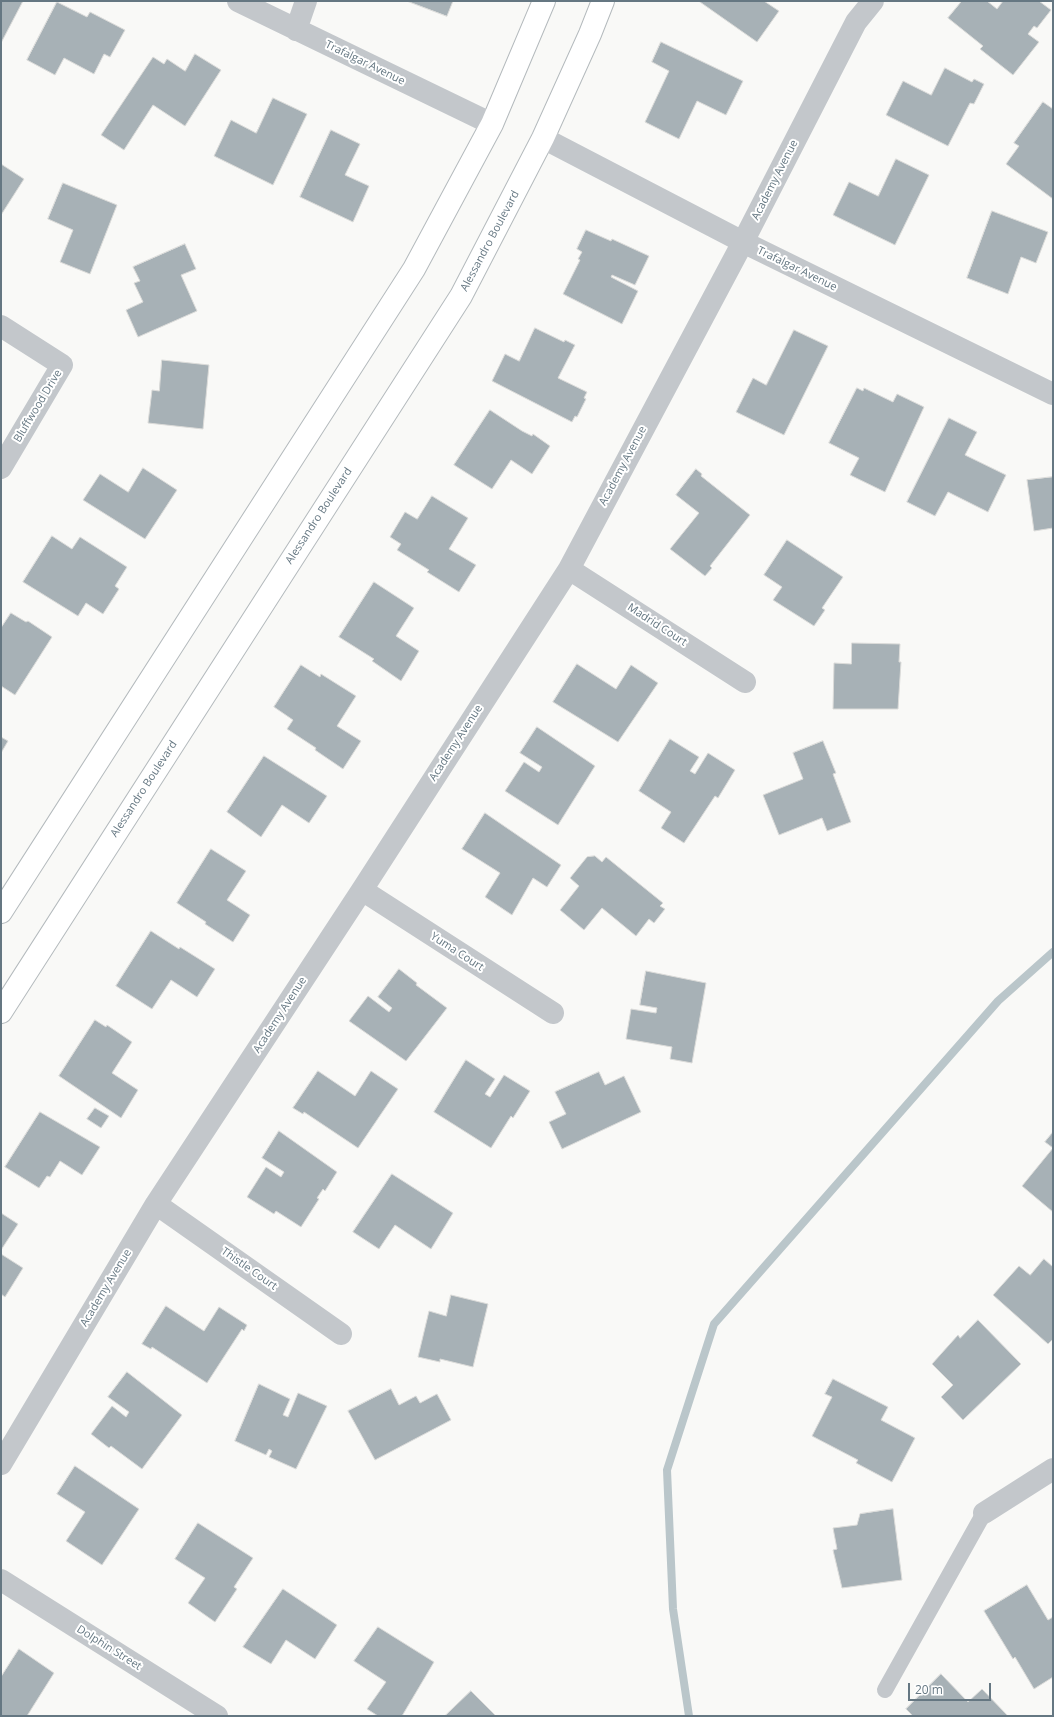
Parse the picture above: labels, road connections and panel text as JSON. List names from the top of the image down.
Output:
{
  "streets": {
    "main road": ["Alessandro Boulevard"],
    "street": [
      "Trafalgar Avenue",
      "Academy Avenue",
      "Bluffwood Drive",
      "Madrid Court",
      "Yuma Court",
      "Thistle Court",
      "Dolphin Street"
    ]
  },
  "crossings": [
    ["Trafalgar Avenue", "Academy Avenue"],
    ["Trafalgar Avenue", "Alessandro Boulevard"],
    ["Academy Avenue", "Madrid Court"],
    ["Academy Avenue", "Yuma Court"],
    ["Academy Avenue", "Thistle Court"]
  ],
  "scale_bar": "20 m"
}
